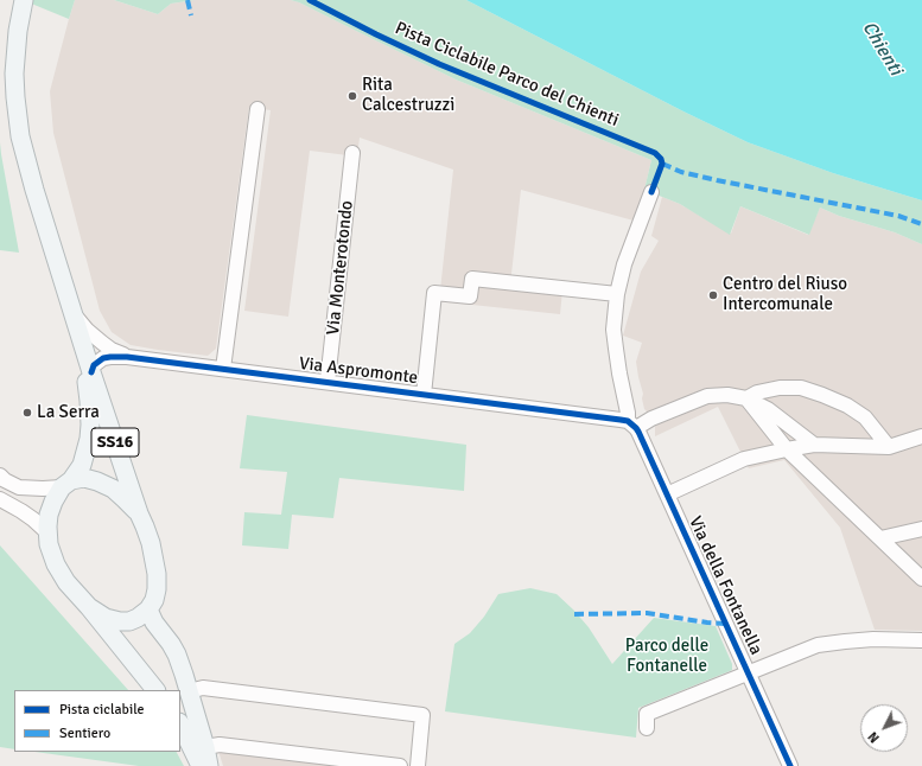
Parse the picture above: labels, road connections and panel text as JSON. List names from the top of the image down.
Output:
{
  "streets": {
    "main road": ["SS16"],
    "street": ["Via Monterotondo", "Via Aspromonte", "Via della Fontanella"],
    "cycle path": ["Pista Ciclabile Parco del Chienti"]
  },
  "crossings": [
    ["Via Monterotondo", "Via Aspromonte"],
    ["Via Aspromonte", "SS16"],
    ["Via Aspromonte", "Via della Fontanella"]
  ],
  "water": ["Chienti"],
  "parks": ["Parco delle Fontanelle"],
  "places": ["Rita Calcestruzzi", "Centro del Riuso Intercomunale", "La Serra"],
  "legend": ["Pista ciclabile", "Sentiero"],
  "north": "bottom left"
}
